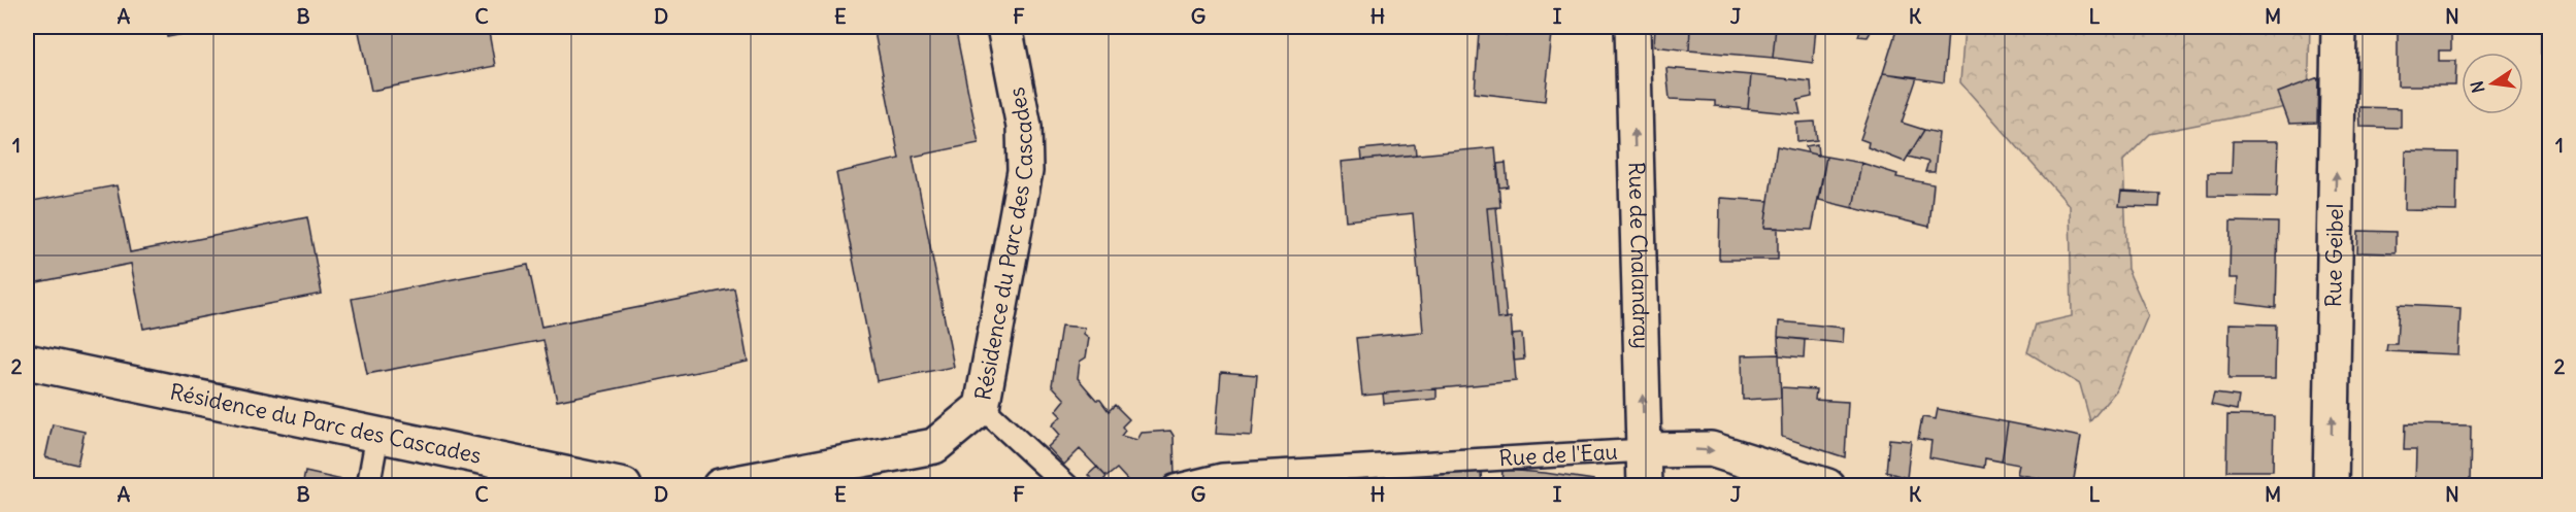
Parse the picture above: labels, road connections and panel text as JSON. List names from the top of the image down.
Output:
{
  "streets": {
    "street": ["Résidence du Parc des Cascades", "Rue Geibel", "Rue de Chalandray"],
    "lane": ["Rue de l'Eau"]
  },
  "crossings": [
    ["Rue de Chalandray", "Rue de l'Eau"]
  ],
  "one_way": ["Rue Geibel", "Rue de Chalandray"],
  "north": "left",
  "grid": {
    "columns": [
      "A",
      "B",
      "C",
      "D",
      "E",
      "F",
      "G",
      "H",
      "I",
      "J",
      "K",
      "L",
      "M",
      "N"
    ],
    "rows": ["1", "2"]
  }
}
